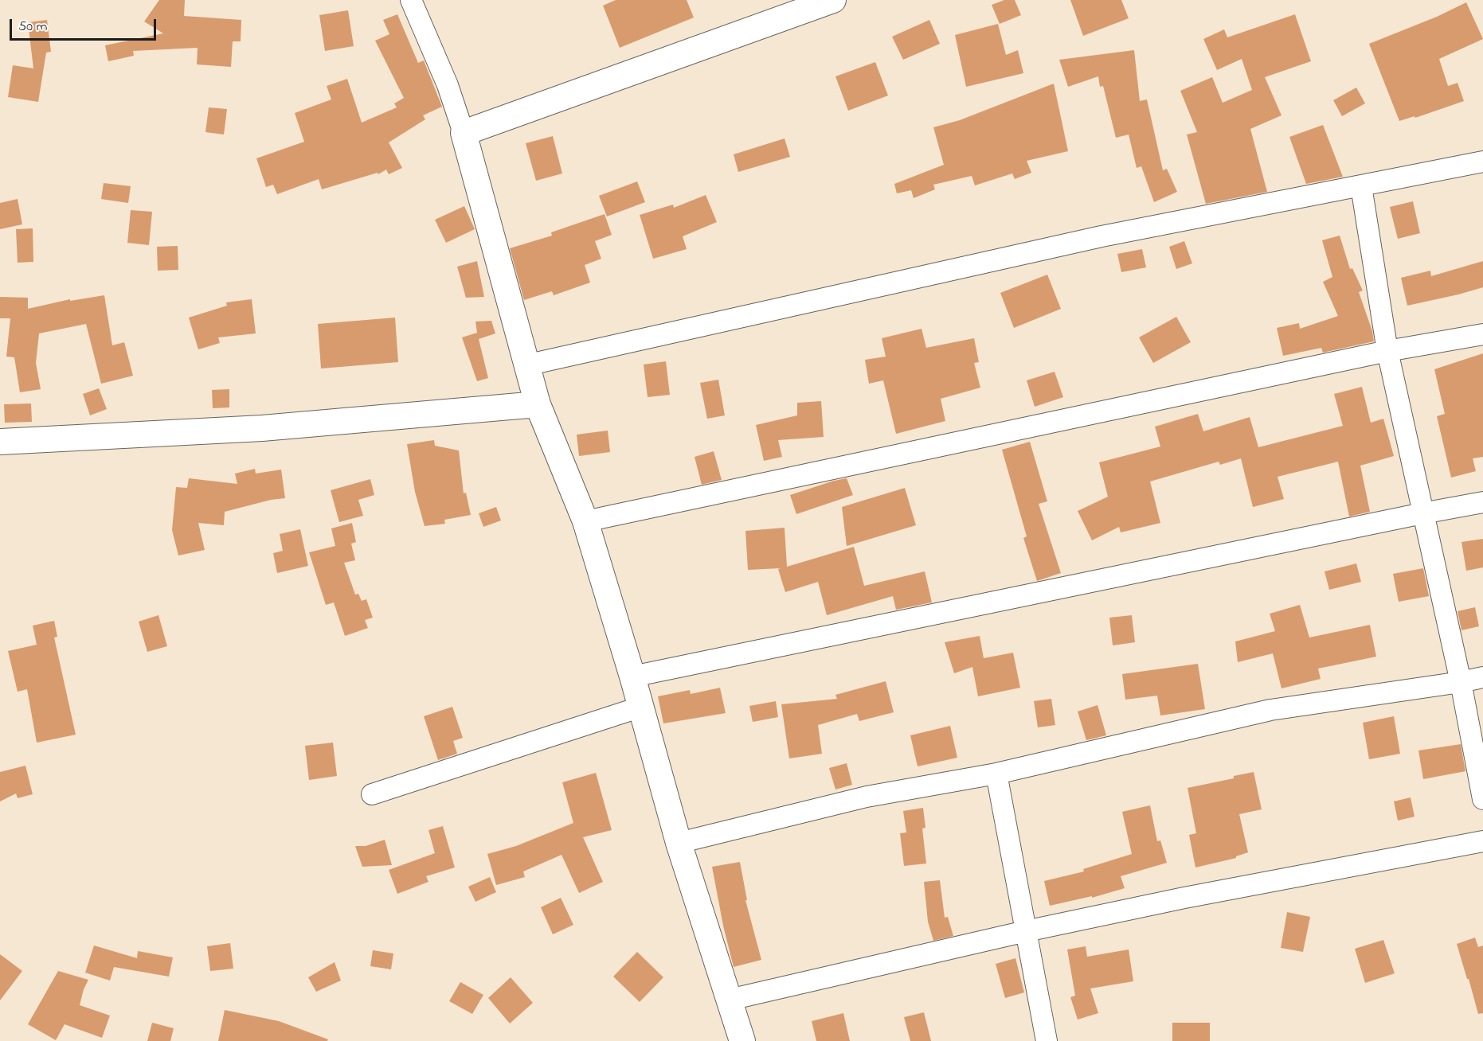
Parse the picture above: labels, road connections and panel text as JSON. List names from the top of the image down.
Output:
{
  "scale_bar": "50 m"
}
